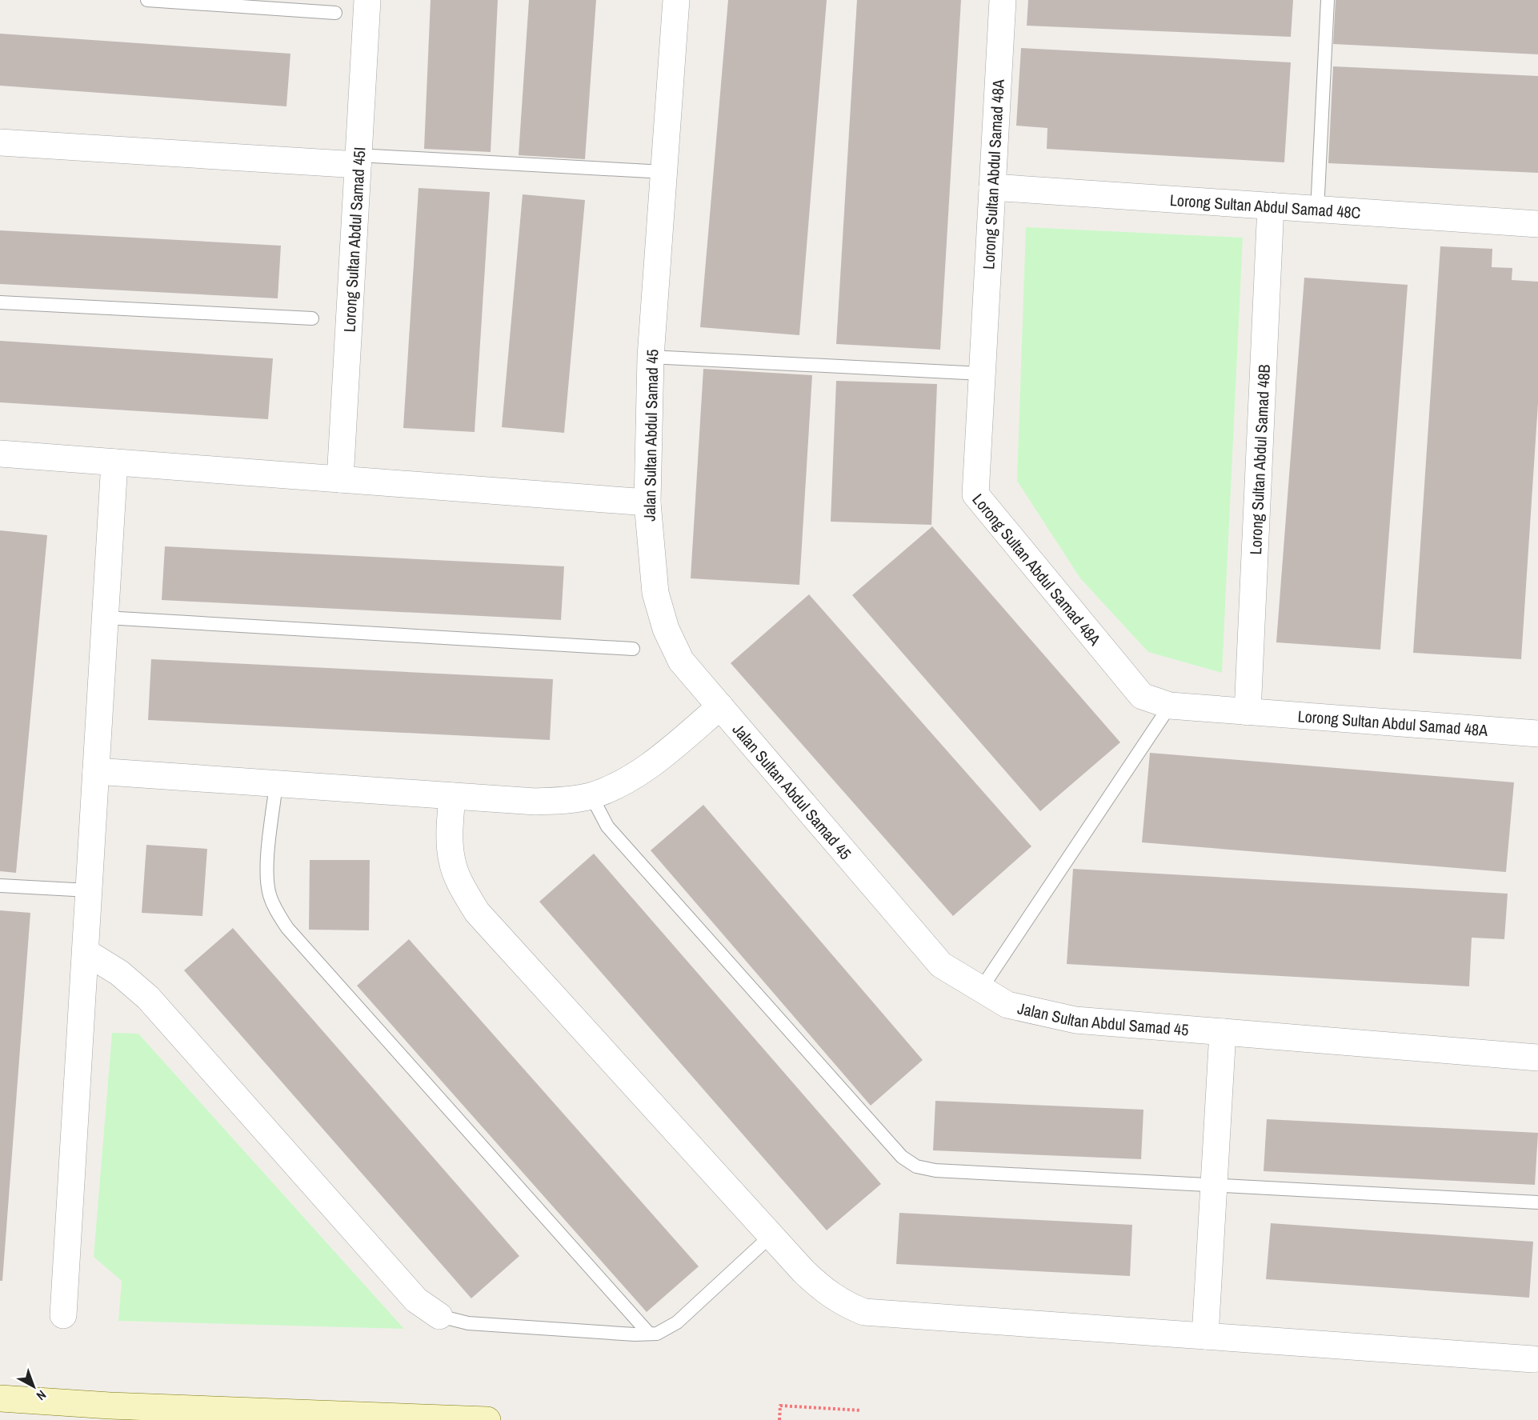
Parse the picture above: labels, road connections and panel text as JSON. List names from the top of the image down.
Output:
{
  "streets": {
    "street": [
      "Lorong Sultan Abdul Samad 48A",
      "Lorong Sultan Abdul Samad 48C",
      "Lorong Sultan Abdul Samad 45I",
      "Jalan Sultan Abdul Samad 45",
      "Lorong Sultan Abdul Samad 48B"
    ]
  },
  "crossings": [
    ["Lorong Sultan Abdul Samad 48A", "Lorong Sultan Abdul Samad 48C"],
    ["Lorong Sultan Abdul Samad 48A", "Lorong Sultan Abdul Samad 48B"],
    ["Lorong Sultan Abdul Samad 48C", "Lorong Sultan Abdul Samad 48B"]
  ],
  "north": "bottom right"
}
